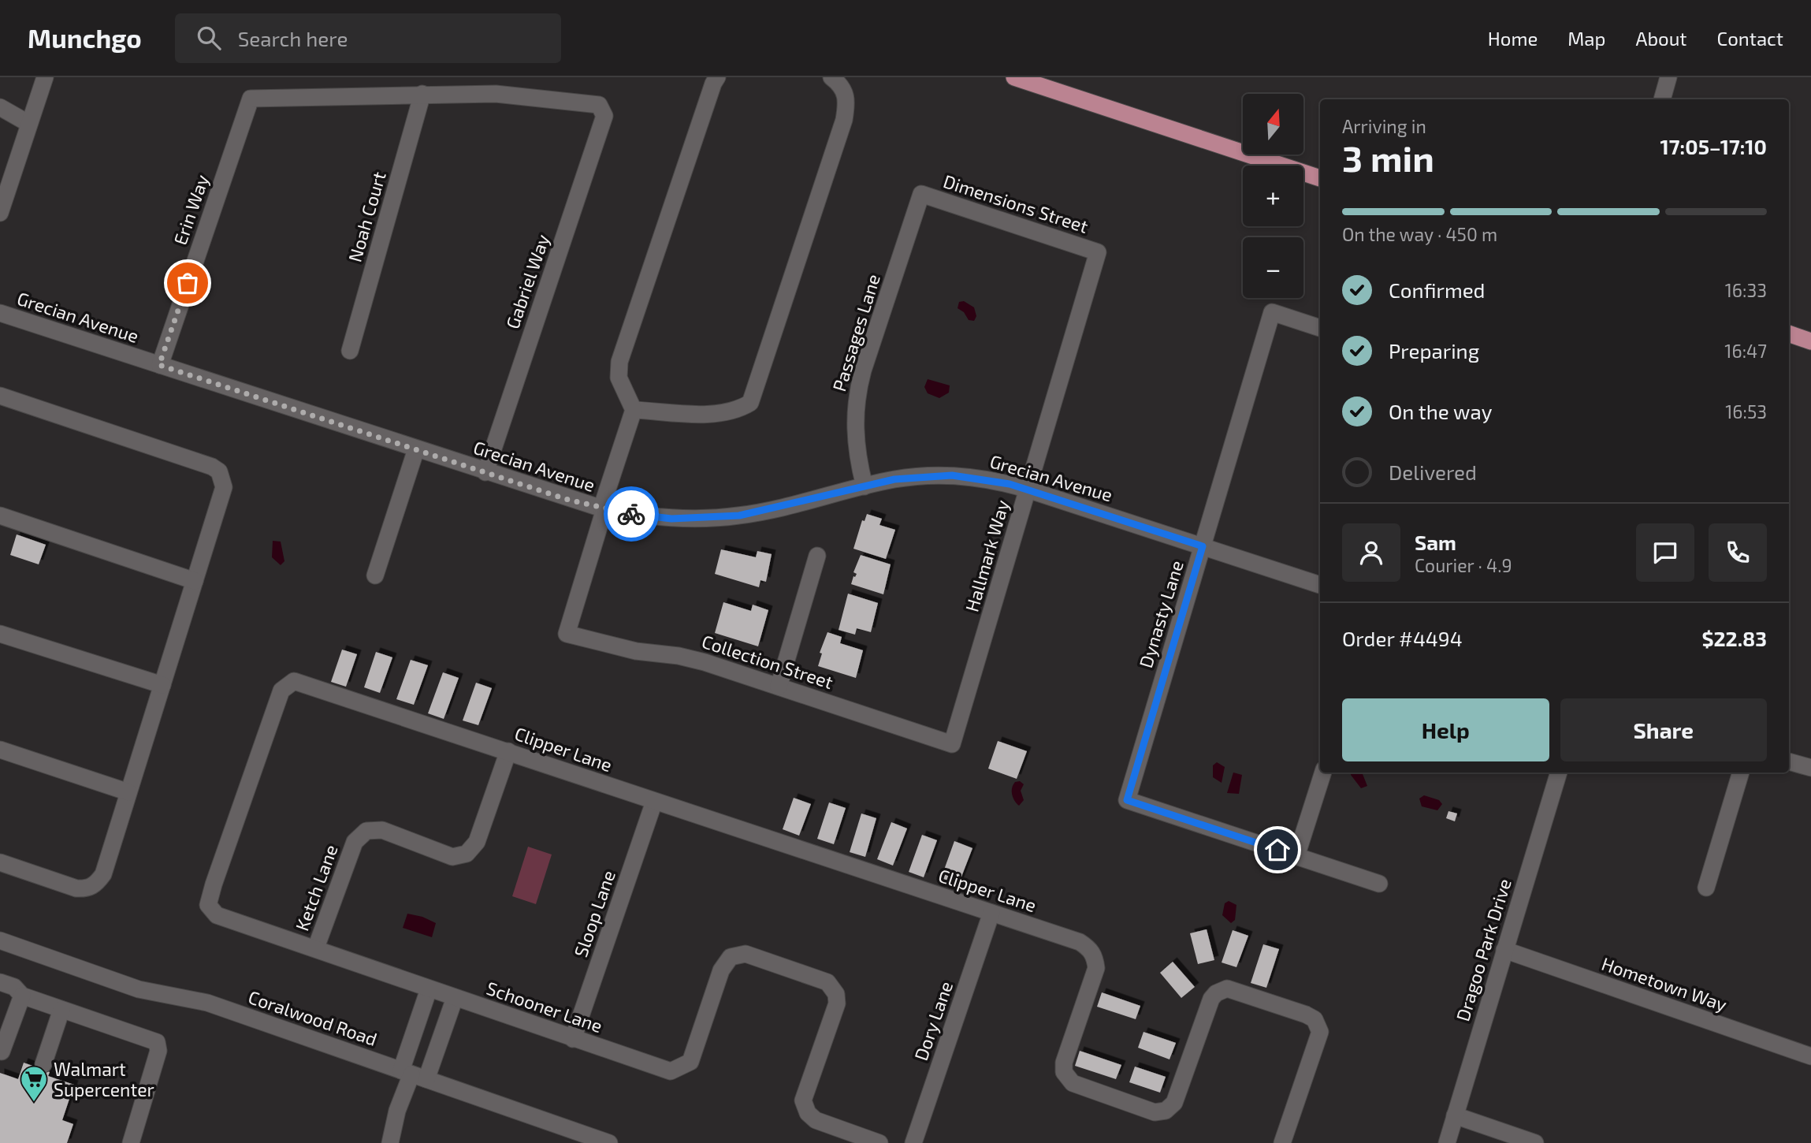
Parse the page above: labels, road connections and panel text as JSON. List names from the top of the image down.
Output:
{
  "streets": {
    "street": [
      "Dimensions Street",
      "Erin Way",
      "Noah Court",
      "Gabriel Way",
      "Grecian Avenue",
      "Passages Lane",
      "Hallmark Way",
      "Dynasty Lane",
      "Collection Street",
      "Clipper Lane",
      "Ketch Lane",
      "Sloop Lane",
      "Dragoo Park Drive",
      "Hometown Way",
      "Schooner Lane",
      "Coralwood Road",
      "Dory Lane"
    ]
  },
  "crossings": [
    ["Dimensions Street", "Passages Lane"],
    ["Dimensions Street", "Hallmark Way"],
    ["Erin Way", "Noah Court"],
    ["Erin Way", "Gabriel Way"],
    ["Erin Way", "Grecian Avenue"],
    ["Noah Court", "Gabriel Way"],
    ["Gabriel Way", "Grecian Avenue"],
    ["Grecian Avenue", "Passages Lane"],
    ["Grecian Avenue", "Hallmark Way"],
    ["Grecian Avenue", "Dynasty Lane"],
    ["Grecian Avenue", "Collection Street"],
    ["Hallmark Way", "Collection Street"],
    ["Clipper Lane", "Ketch Lane"],
    ["Clipper Lane", "Sloop Lane"],
    ["Clipper Lane", "Schooner Lane"],
    ["Clipper Lane", "Dory Lane"],
    ["Ketch Lane", "Schooner Lane"],
    ["Sloop Lane", "Schooner Lane"],
    ["Dragoo Park Drive", "Hometown Way"]
  ],
  "places": {
    "supermarket": ["Walmart Supercenter"]
  },
  "north": "top",
  "page": {
    "header": "Munchgo",
    "search": "Search here",
    "nav": [
      "Home",
      "Map",
      "About",
      "Contact"
    ],
    "map_buttons": ["+", "−"],
    "heading": ["3 min", "Arriving in", "17:05–17:10"],
    "panel": [
      "Sam",
      "Courier · 4.9",
      "Order #4494",
      "$22.83"
    ],
    "bar": "On the way · 450 m",
    "list": [
      ["Confirmed", "16:33"],
      ["Preparing", "16:47"],
      ["On the way", "16:53"],
      "Delivered"
    ],
    "buttons": ["Help", "Share"]
  }
}
